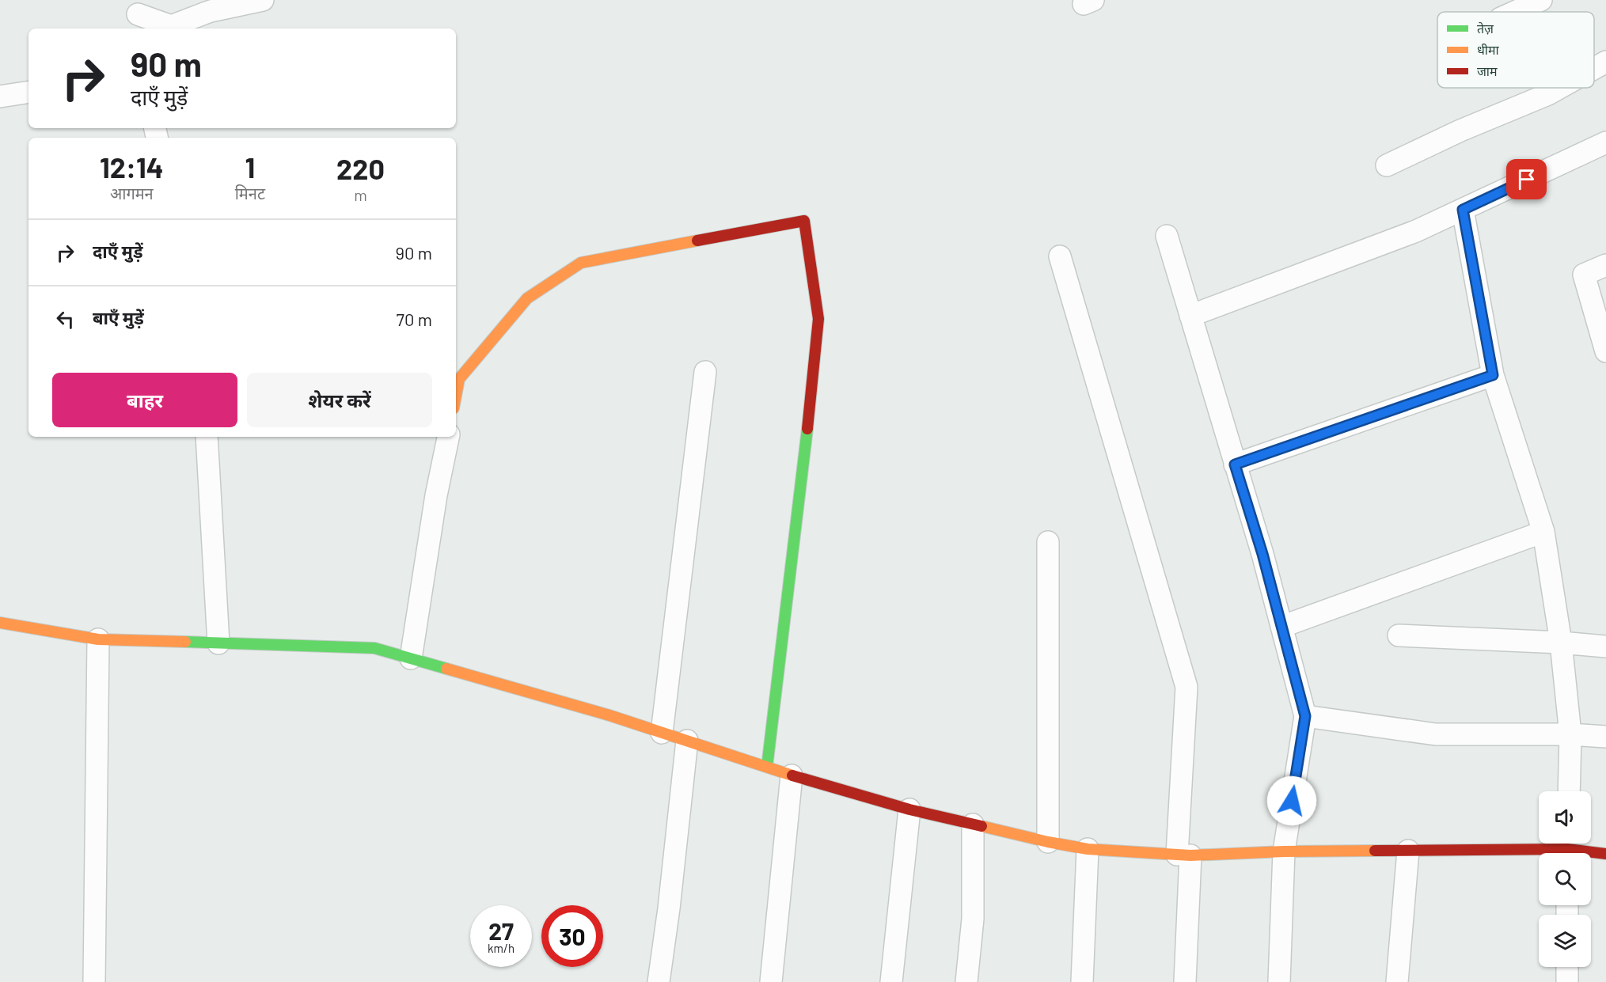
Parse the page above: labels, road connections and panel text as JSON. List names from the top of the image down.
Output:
{
  "legend": ["तेज़", "धीमा", "जाम"],
  "page": {
    "turn": ["90 m", "दाएँ मुड़ें"],
    "eta": [
      "12:14",
      "आगमन",
      "1",
      "मिनट",
      "220",
      "m"
    ],
    "list": [
      {
        "name": "दाएँ मुड़ें",
        "value": "90 m"
      },
      {
        "name": "बाएँ मुड़ें",
        "value": "70 m"
      }
    ],
    "buttons": ["बाहर", "शेयर करें"],
    "speed": "27 km/h",
    "limit": "30"
  }
}
